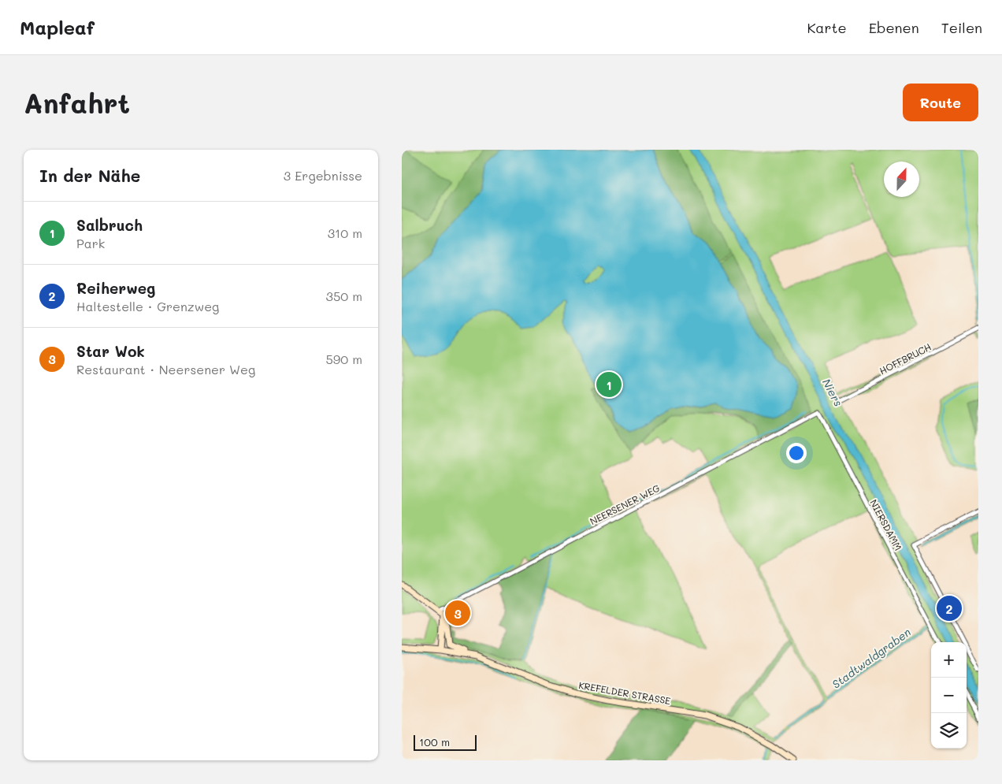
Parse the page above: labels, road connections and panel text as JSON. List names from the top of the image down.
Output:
{
  "streets": {
    "main road": ["KREFELDER STRASSE"],
    "street": ["HOFFBRUCH", "NEERSENER WEG", "NIERSDAMM"]
  },
  "crossings": [
    ["NEERSENER WEG", "NIERSDAMM"]
  ],
  "water": ["Niers", "Stadtwaldgraben"],
  "scale_bar": "100 m",
  "north": "top",
  "page": {
    "header": "Mapleaf",
    "nav": ["Karte", "Ebenen", "Teilen"],
    "buttons": "Route",
    "title": "Anfahrt",
    "heading": ["In der Nähe", "3 Ergebnisse"],
    "list": [
      {
        "mark": "1",
        "name": "Salbruch",
        "note": "Park",
        "value": "310 m"
      },
      {
        "mark": "2",
        "name": "Reiherweg",
        "note": "Haltestelle · Grenzweg",
        "value": "350 m"
      },
      {
        "mark": "3",
        "name": "Star Wok",
        "note": "Restaurant · Neersener Weg",
        "value": "590 m"
      }
    ],
    "pins": ["1", "2", "3"],
    "map_buttons": ["+", "−"],
    "scale": "100 m"
  }
}
